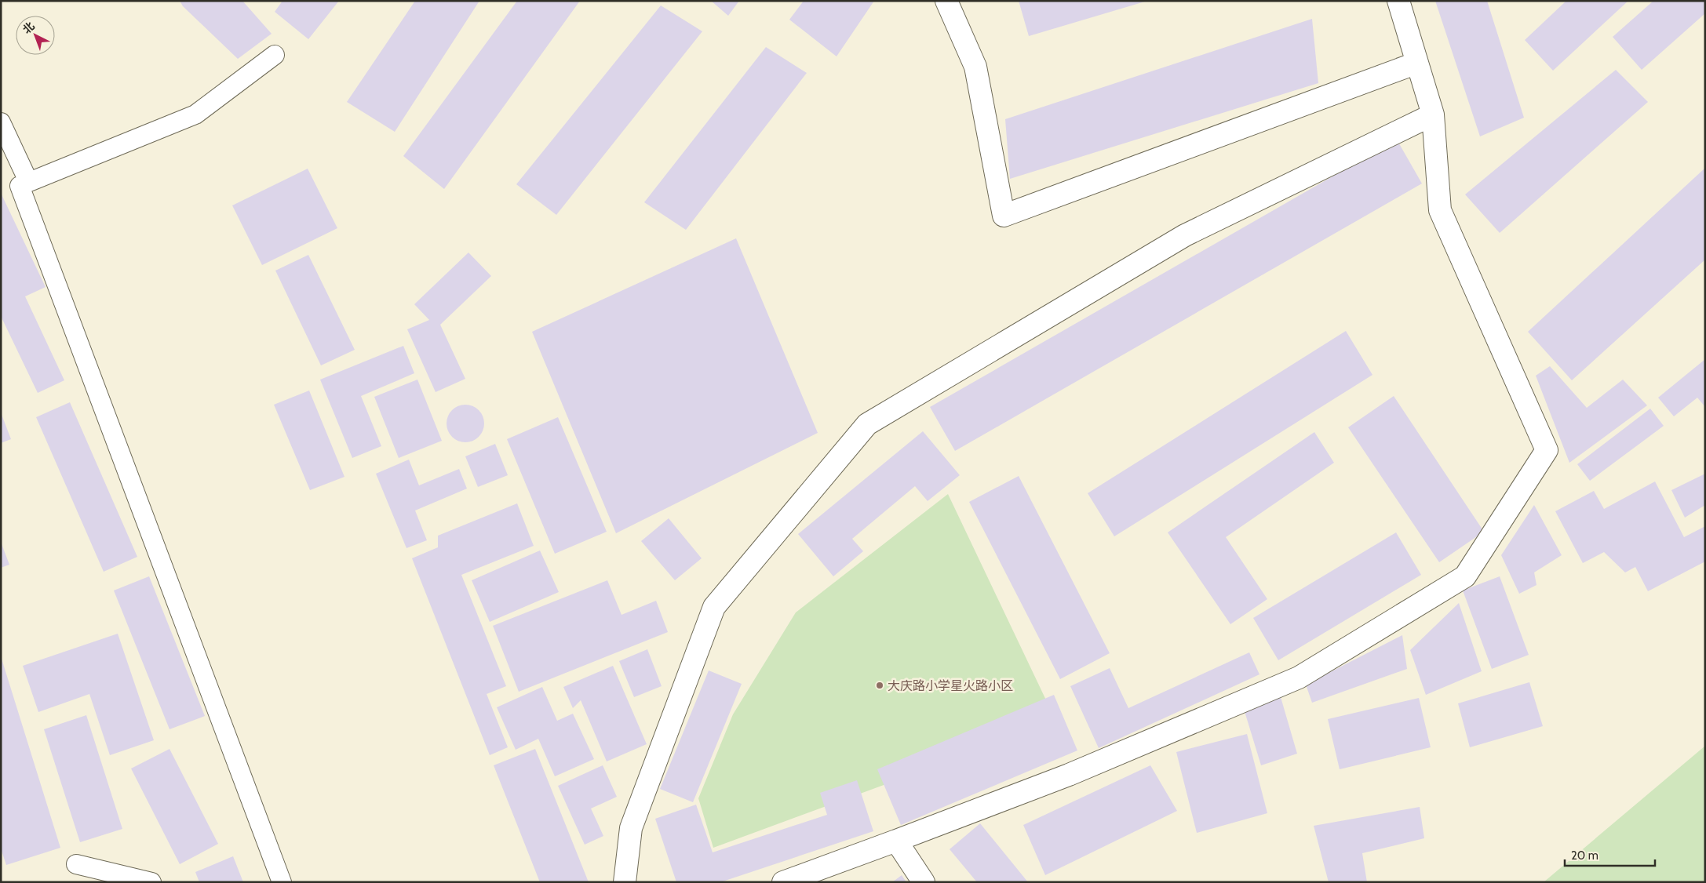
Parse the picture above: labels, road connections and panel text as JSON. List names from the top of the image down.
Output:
{
  "places": ["大庆路小学星火路小区"],
  "scale_bar": "20 m",
  "north": "top left"
}
